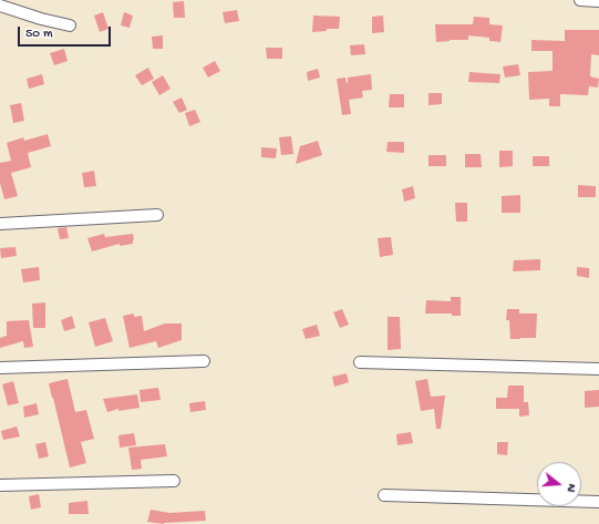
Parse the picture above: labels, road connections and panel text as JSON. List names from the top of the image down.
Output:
{
  "scale_bar": "50 m",
  "north": "right"
}
